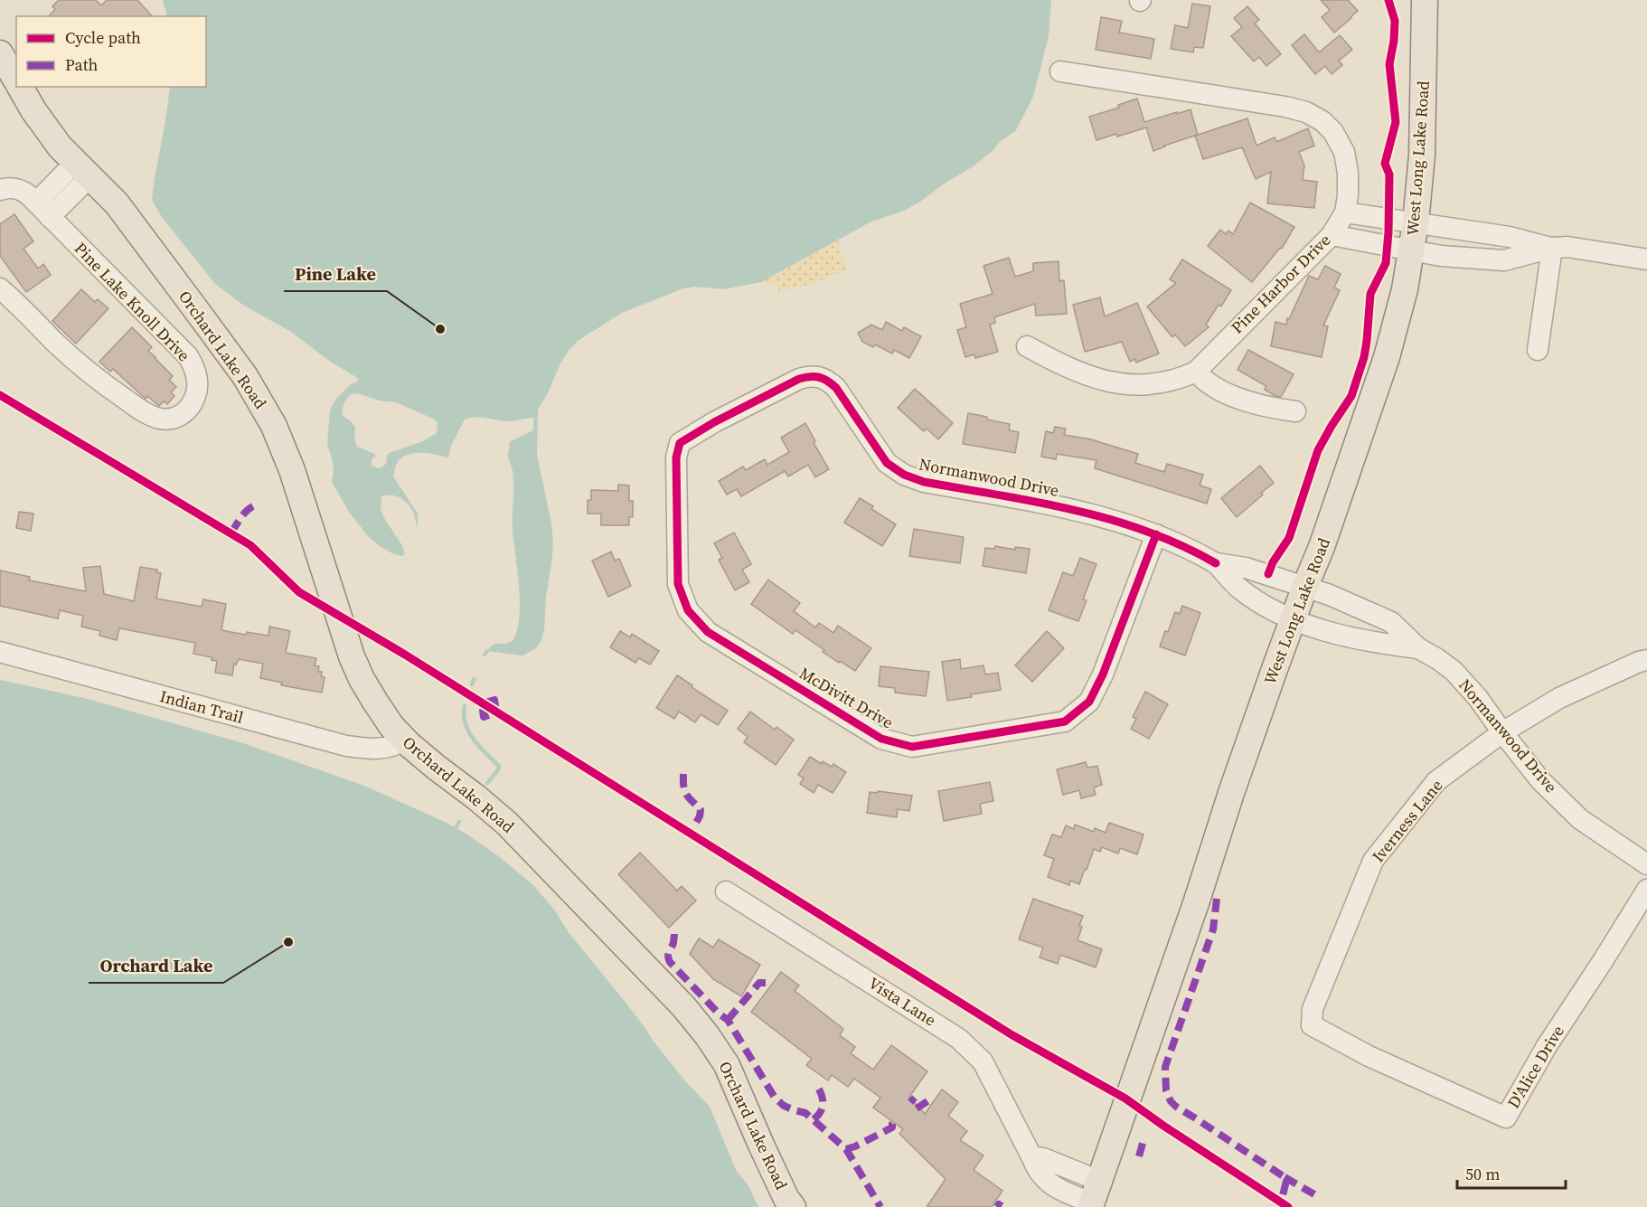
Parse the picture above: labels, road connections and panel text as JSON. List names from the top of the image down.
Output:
{
  "streets": {
    "main road": ["West Long Lake Road", "Orchard Lake Road"],
    "street": [
      "Pine Harbor Drive",
      "Pine Lake Knoll Drive",
      "Normanwood Drive",
      "McDivitt Drive",
      "Indian Trail",
      "Iverness Lane",
      "Vista Lane",
      "D'Alice Drive"
    ]
  },
  "crossings": [
    ["West Long Lake Road", "Normanwood Drive"],
    ["West Long Lake Road", "Vista Lane"],
    ["Orchard Lake Road", "Indian Trail"],
    ["Normanwood Drive", "McDivitt Drive"],
    ["Normanwood Drive", "Iverness Lane"],
    ["Iverness Lane", "D'Alice Drive"]
  ],
  "places": ["Pine Lake", "Orchard Lake"],
  "legend": ["Cycle path", "Path"],
  "scale_bar": "50 m"
}
